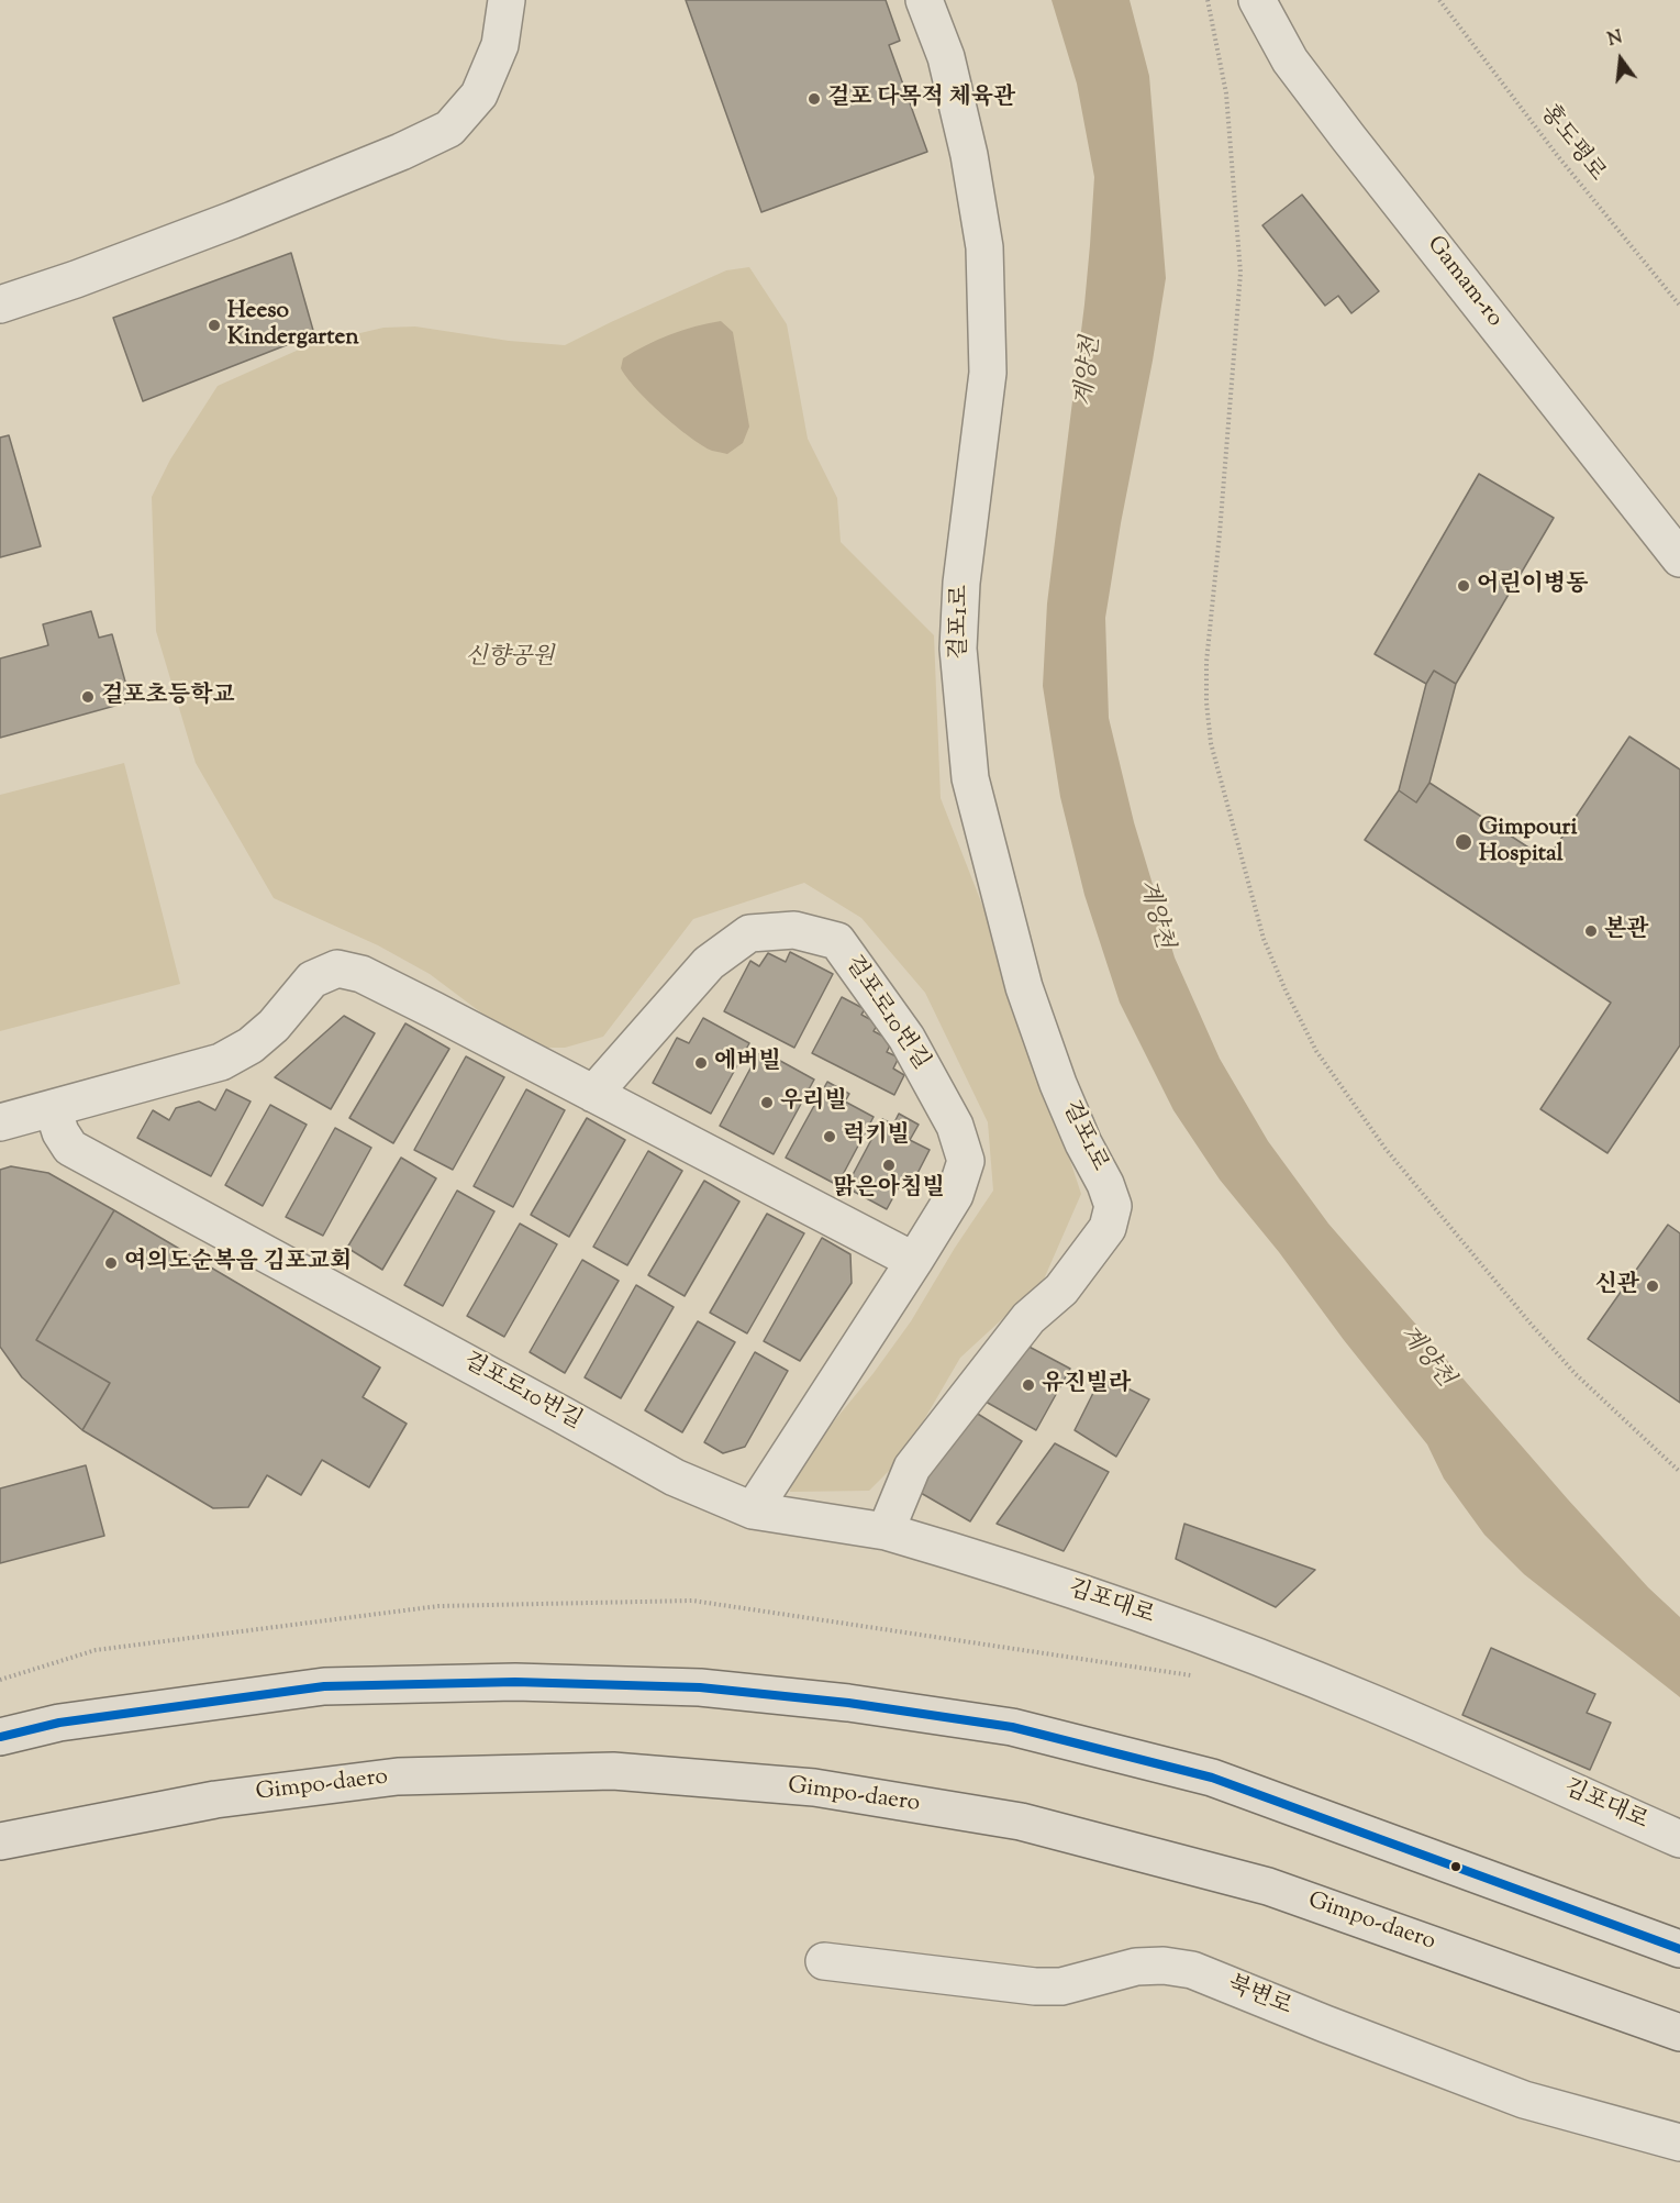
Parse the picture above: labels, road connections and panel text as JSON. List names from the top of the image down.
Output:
{
  "streets": {
    "main road": ["Gimpo-daero"],
    "street": [
      "Gamam-ro",
      "걸포1로",
      "걸포로10번길",
      "김포대로",
      "북변로"
    ],
    "path": ["홍도평로"]
  },
  "crossings": [
    ["걸포1로", "김포대로"],
    ["걸포로10번길", "김포대로"]
  ],
  "water": ["계양천"],
  "parks": ["신향공원"],
  "places": [
    "걸포 다목적 체육관",
    "Heeso Kindergarten",
    "어린이병동",
    "걸포초등학교",
    "Gimpouri Hospital",
    "본관",
    "에버빌",
    "우리빌",
    "럭키빌",
    "맑은아침빌",
    "여의도순복음 김포교회",
    "신관",
    "유진빌라"
  ],
  "north": "top"
}
